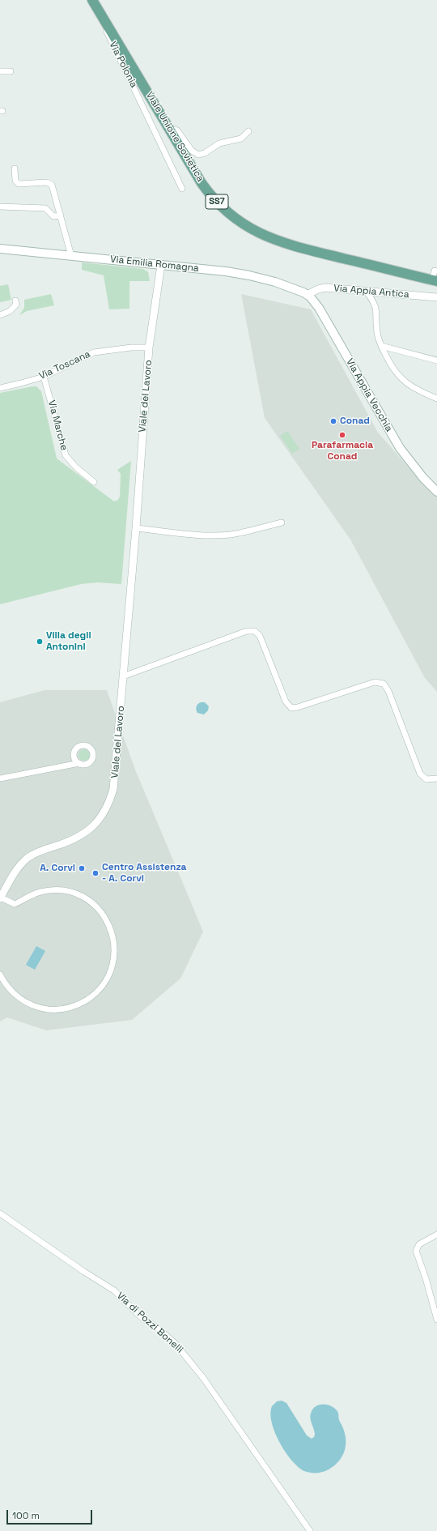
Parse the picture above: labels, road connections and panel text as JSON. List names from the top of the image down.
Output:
{
  "streets": {
    "main road": [
      "Viale Unione Sovietica",
      "SS7",
      "Via Emilia Romagna",
      "Via Appia Vecchia"
    ],
    "street": [
      "Via Polonia",
      "Via Appia Antica",
      "Via Toscana",
      "Viale del Lavoro",
      "Via Marche",
      "Via di Pozzi Bonelli"
    ]
  },
  "crossings": [
    ["Via Polonia", "Viale Unione Sovietica"],
    ["Via Emilia Romagna", "Via Appia Antica"],
    ["Via Emilia Romagna", "Via Appia Vecchia"],
    ["Via Emilia Romagna", "Viale del Lavoro"],
    ["Via Appia Antica", "Via Appia Vecchia"],
    ["Via Toscana", "Viale del Lavoro"],
    ["Via Toscana", "Via Marche"]
  ],
  "places": [
    "Conad",
    "Parafarmacia Conad",
    "Villa degli Antonini",
    "A. Corvi",
    "Centro Assistenza - A. Corvi"
  ],
  "scale_bar": "100 m"
}
